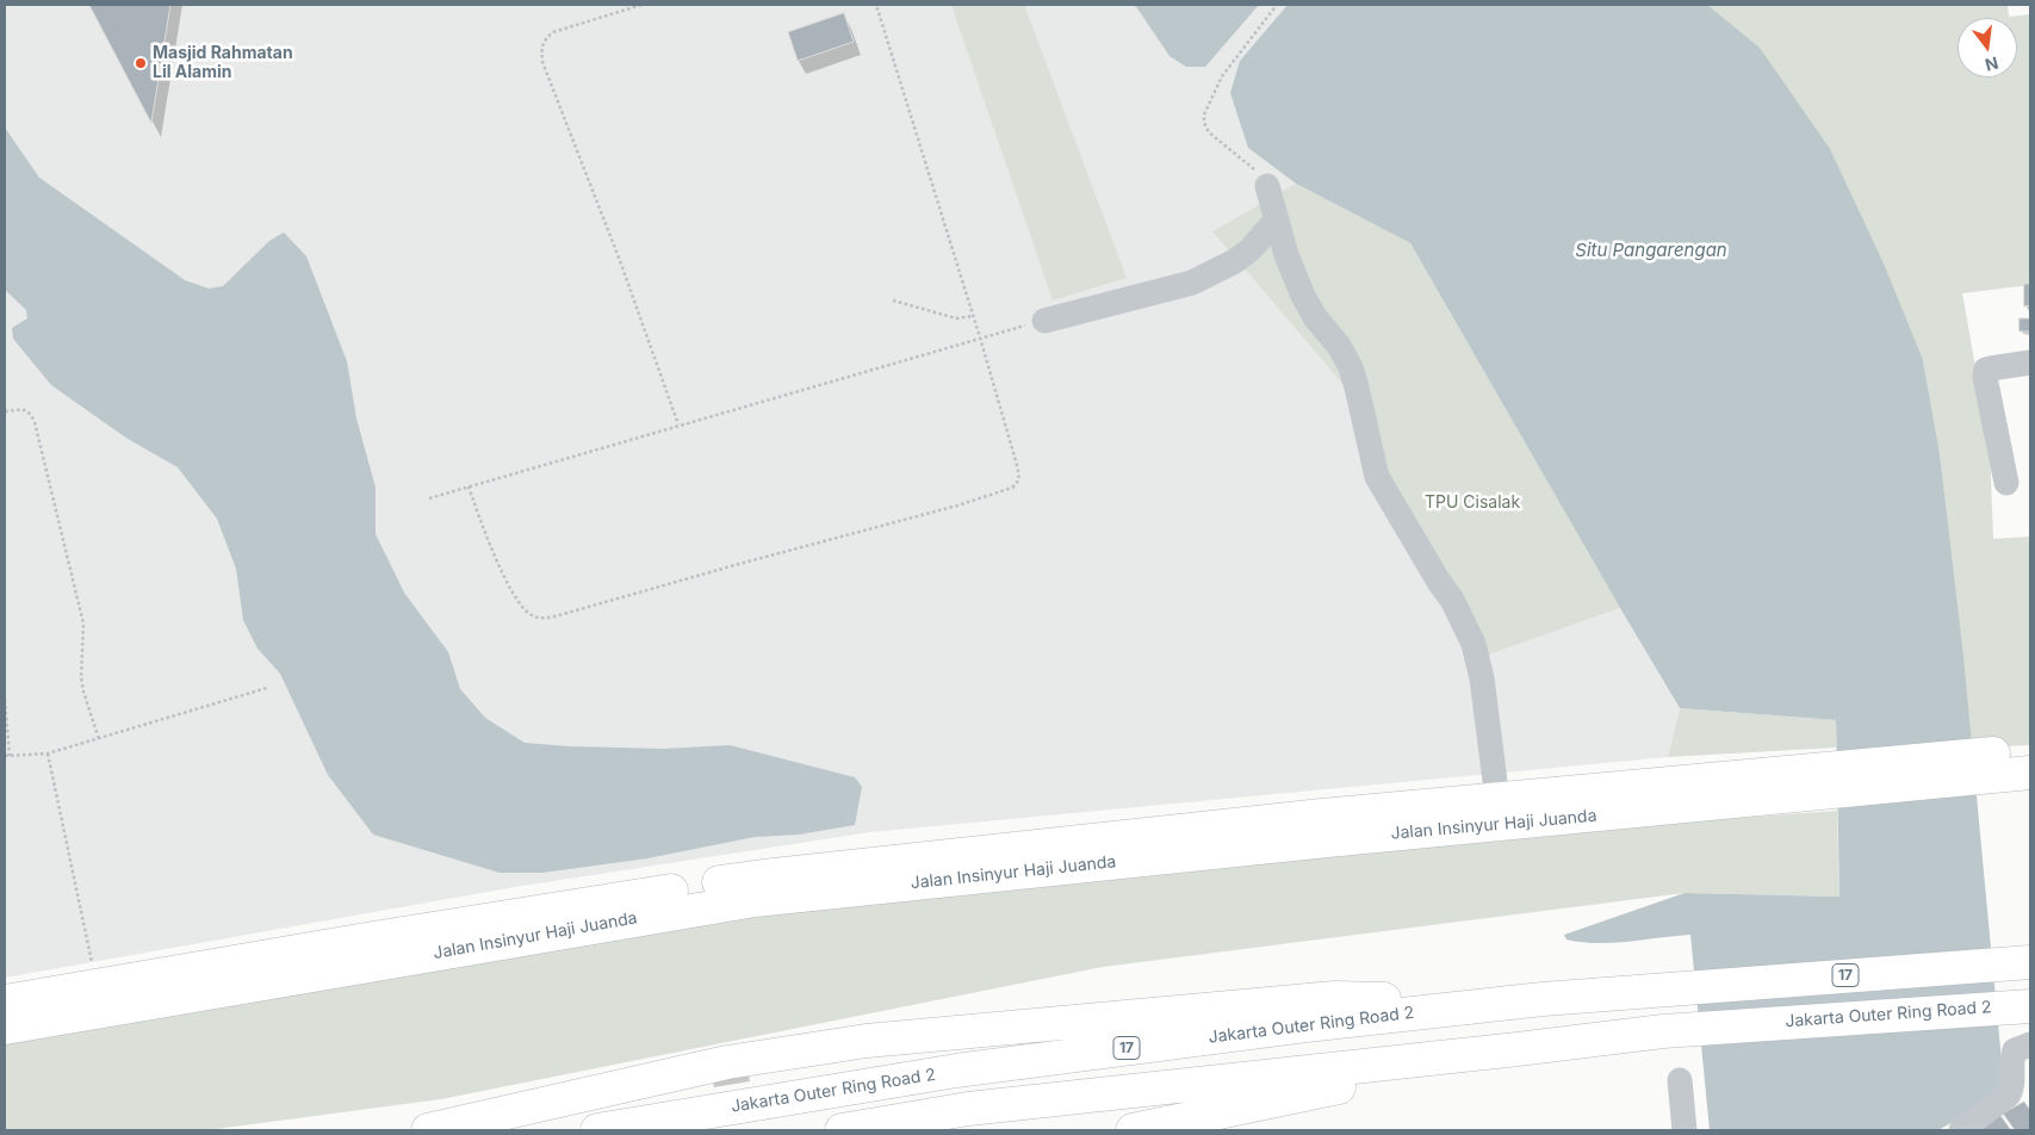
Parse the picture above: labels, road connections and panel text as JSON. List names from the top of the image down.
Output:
{
  "streets": {
    "highway": ["Jalan Insinyur Haji Juanda", "17", "Jakarta Outer Ring Road 2"]
  },
  "water": ["Situ Pangarengan"],
  "parks": ["TPU Cisalak"],
  "places": ["Masjid Rahmatan Lil Alamin"],
  "north": "bottom"
}
